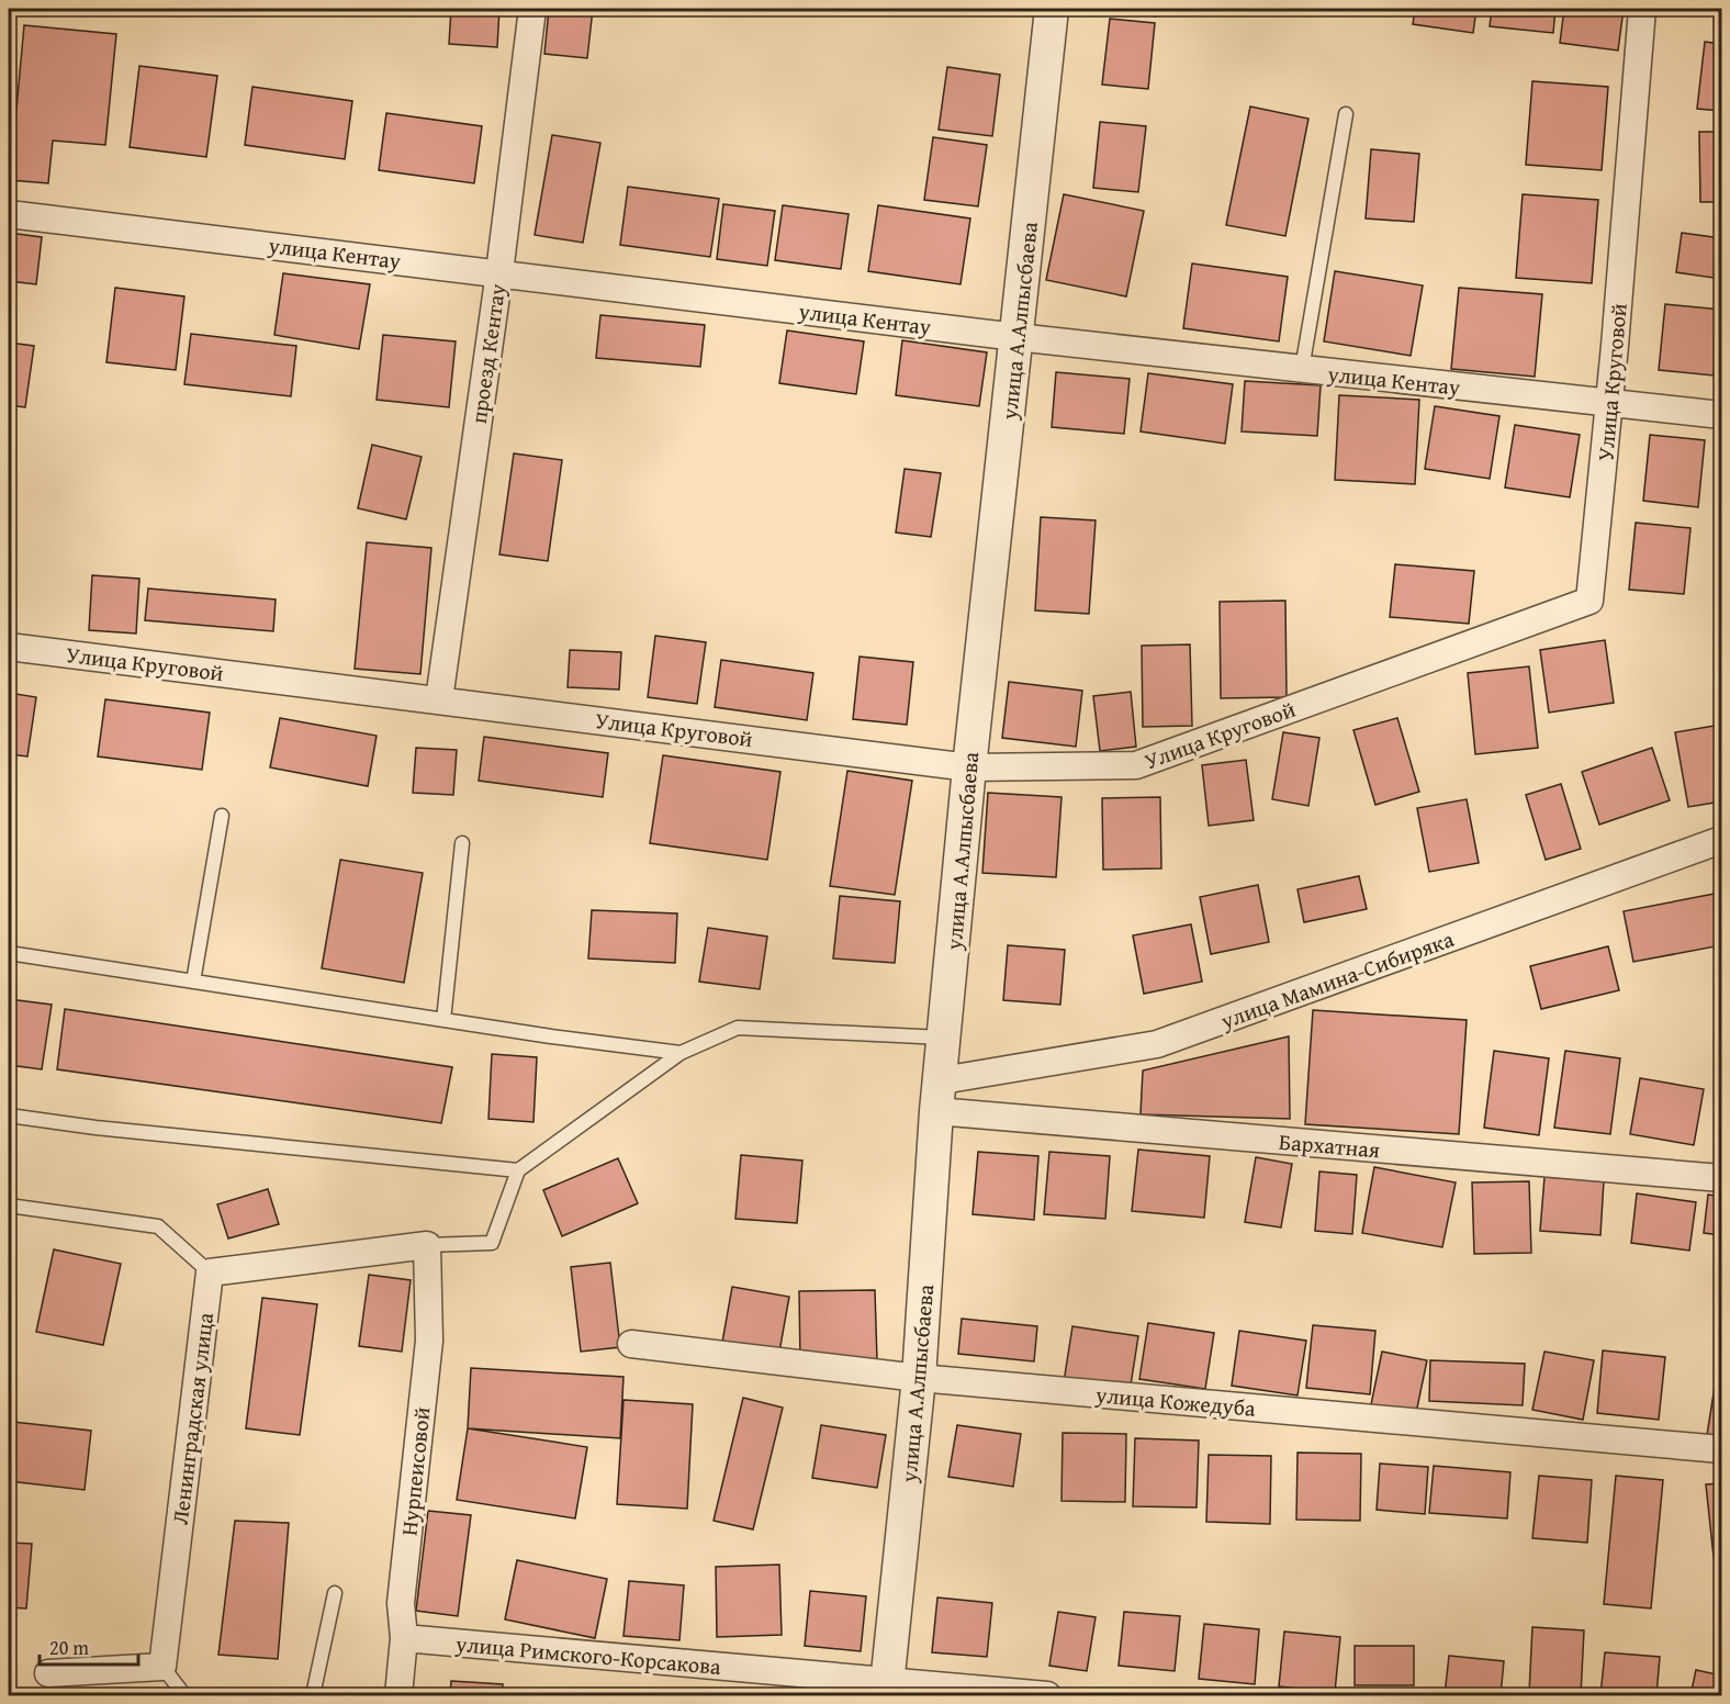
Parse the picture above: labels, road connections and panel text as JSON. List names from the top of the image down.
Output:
{
  "streets": {
    "street": [
      "улица Кентау",
      "улица А.Алпысбаева",
      "проезд Кентау",
      "Улица Круговой",
      "улица Мамина-Сибиряка",
      "Бархатная",
      "улица Кожедуба",
      "Ленинградская улица",
      "Нурпеисовой",
      "улица Римского-Корсакова"
    ]
  },
  "crossings": [
    ["улица Кентау", "улица А.Алпысбаева"],
    ["улица Кентау", "проезд Кентау"],
    ["улица Кентау", "Улица Круговой"],
    ["улица А.Алпысбаева", "Улица Круговой"],
    ["улица А.Алпысбаева", "улица Мамина-Сибиряка"],
    ["улица А.Алпысбаева", "Бархатная"],
    ["улица А.Алпысбаева", "улица Кожедуба"],
    ["улица А.Алпысбаева", "улица Римского-Корсакова"],
    ["проезд Кентау", "Улица Круговой"],
    ["улица Мамина-Сибиряка", "Бархатная"],
    ["Нурпеисовой", "улица Римского-Корсакова"]
  ],
  "scale_bar": "20 m"
}
